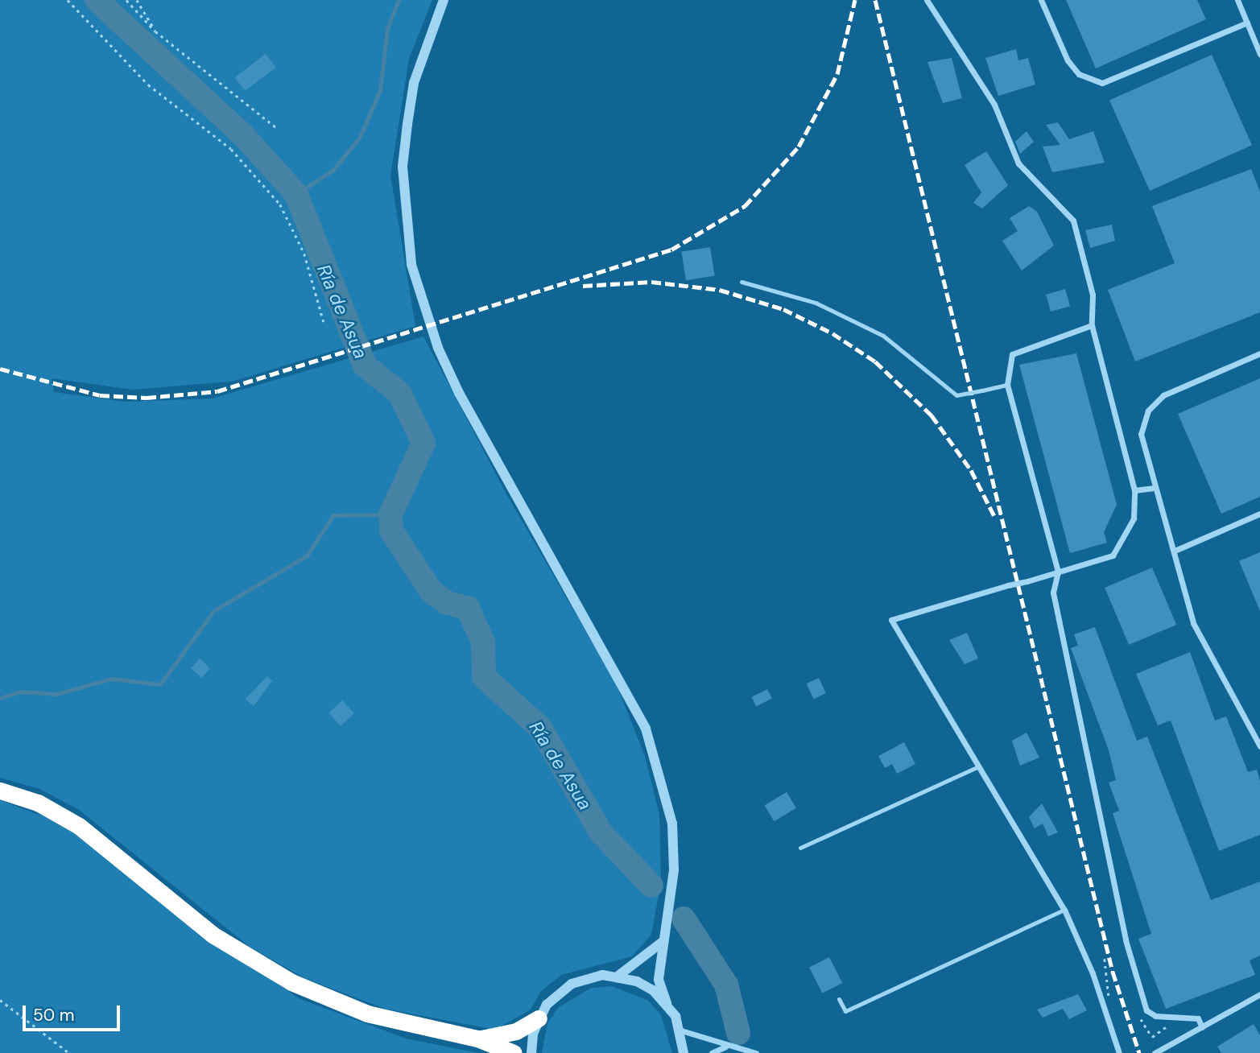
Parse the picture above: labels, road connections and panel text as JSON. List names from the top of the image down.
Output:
{
  "water": ["Ría de Asua"],
  "scale_bar": "50 m"
}
